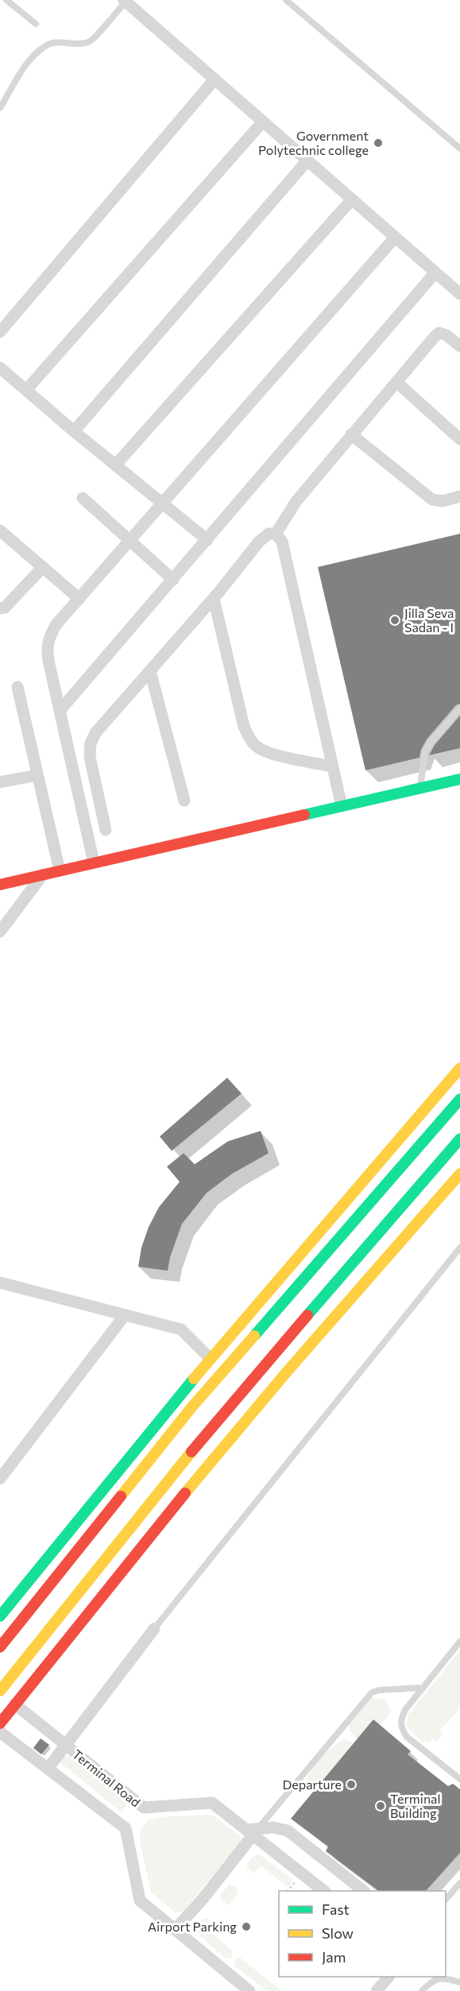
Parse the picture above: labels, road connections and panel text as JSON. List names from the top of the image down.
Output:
{
  "streets": {
    "street": ["Terminal Road"]
  },
  "places": [
    "Government Polytechnic college",
    "Jilla Seva Sadan - I",
    "Departure",
    "Terminal Building",
    "Airport Parking"
  ],
  "legend": ["Fast", "Slow", "Jam"]
}
